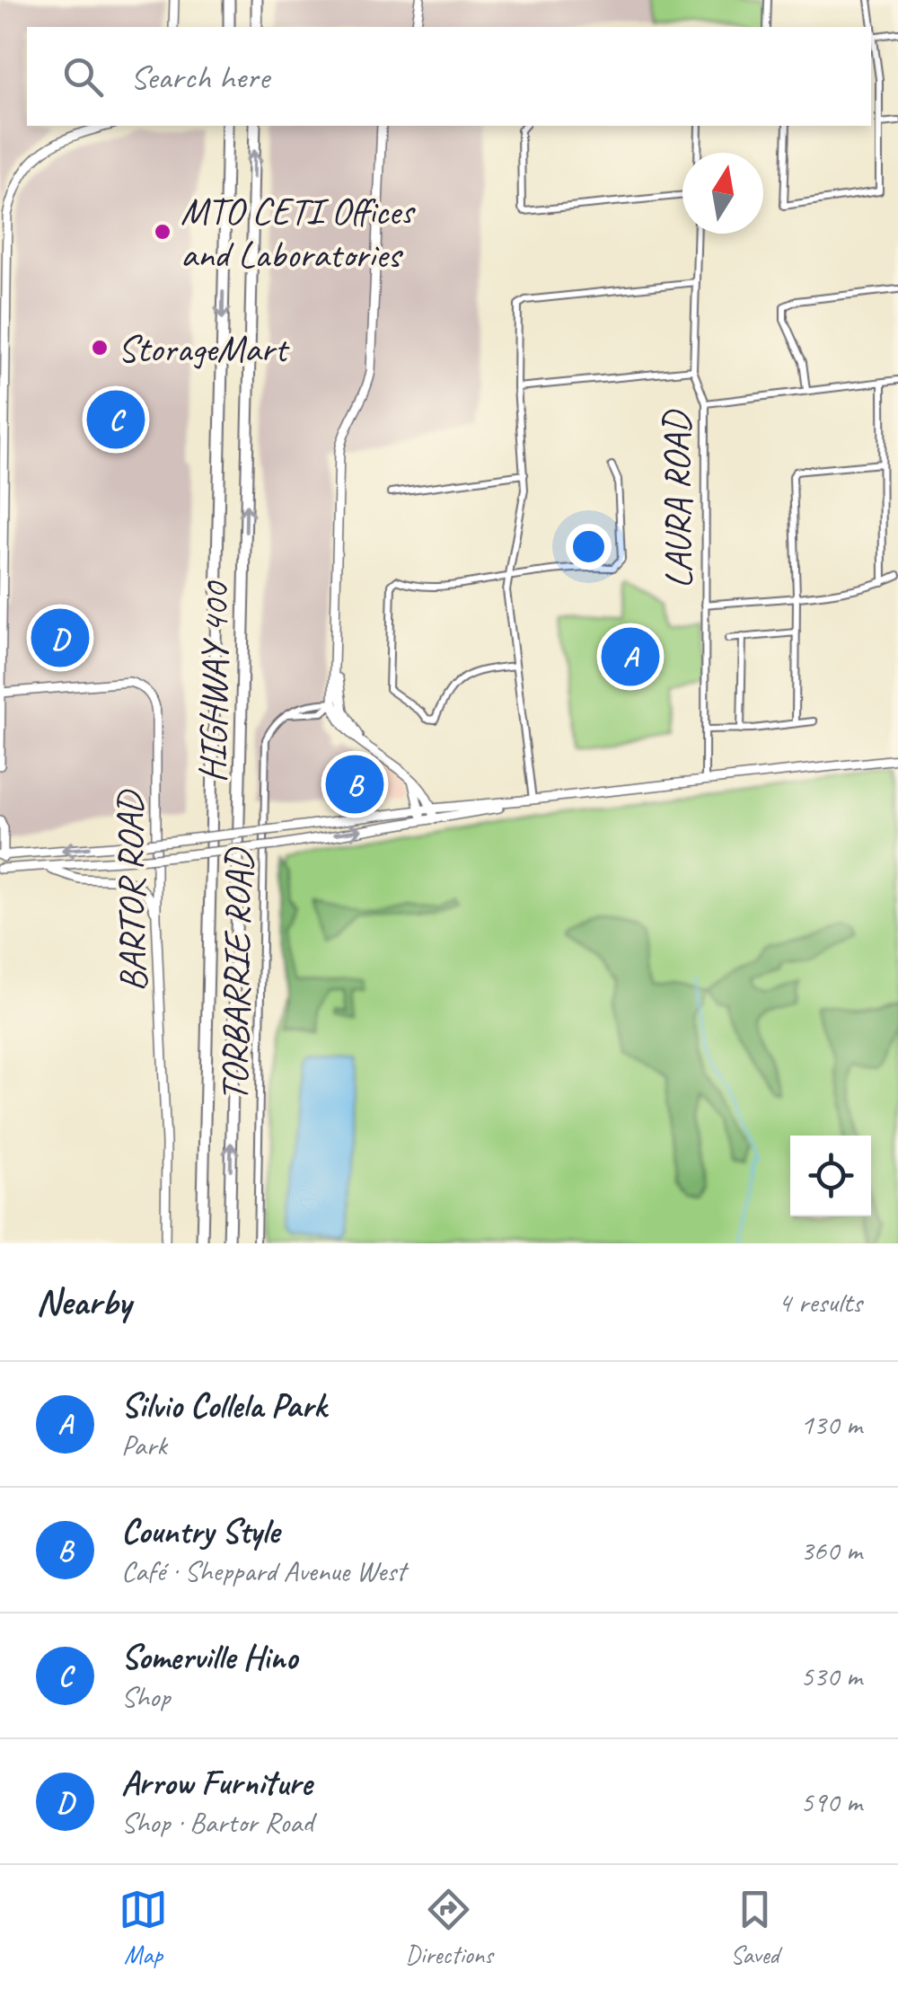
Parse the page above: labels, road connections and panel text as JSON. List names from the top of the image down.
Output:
{
  "streets": {
    "highway": ["HIGHWAY 400"],
    "street": ["LAURA ROAD", "BARTOR ROAD", "TORBARRIE ROAD"]
  },
  "places": ["MTO CETI Offices and Laboratories", "StorageMart"],
  "north": "top",
  "page": {
    "search": "Search here",
    "pins": [
      "C",
      "D",
      "A",
      "B"
    ],
    "heading": ["Nearby", "4 results"],
    "list": [
      {
        "mark": "A",
        "name": "Silvio Collela Park",
        "note": "Park",
        "value": "130 m"
      },
      {
        "mark": "B",
        "name": "Country Style",
        "note": "Café · Sheppard Avenue West",
        "value": "360 m"
      },
      {
        "mark": "C",
        "name": "Somerville Hino",
        "note": "Shop",
        "value": "530 m"
      },
      {
        "mark": "D",
        "name": "Arrow Furniture",
        "note": "Shop · Bartor Road",
        "value": "590 m"
      }
    ],
    "nav": ["Map", "Directions", "Saved"]
  }
}
